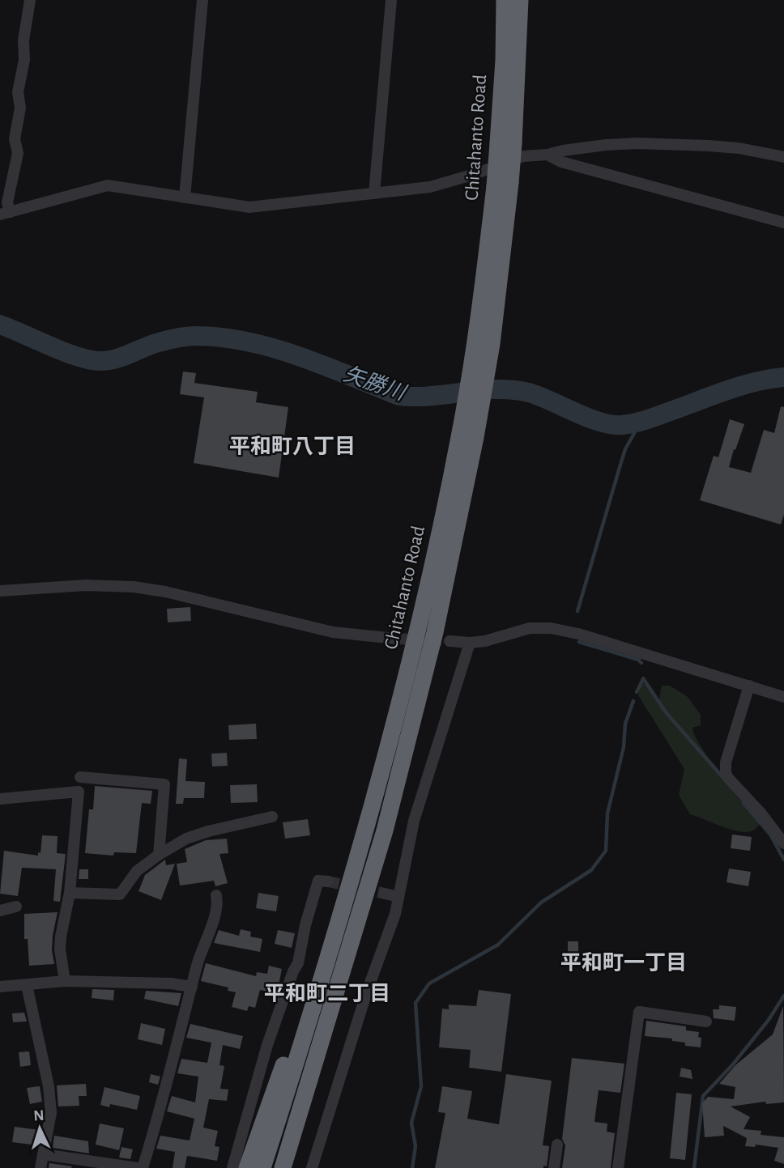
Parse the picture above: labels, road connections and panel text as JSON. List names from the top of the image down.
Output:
{
  "streets": {
    "highway": ["Chitahanto Road"]
  },
  "districts": ["平和町八丁目", "平和町一丁目", "平和町二丁目"],
  "water": ["矢勝川"],
  "north": "top"
}
